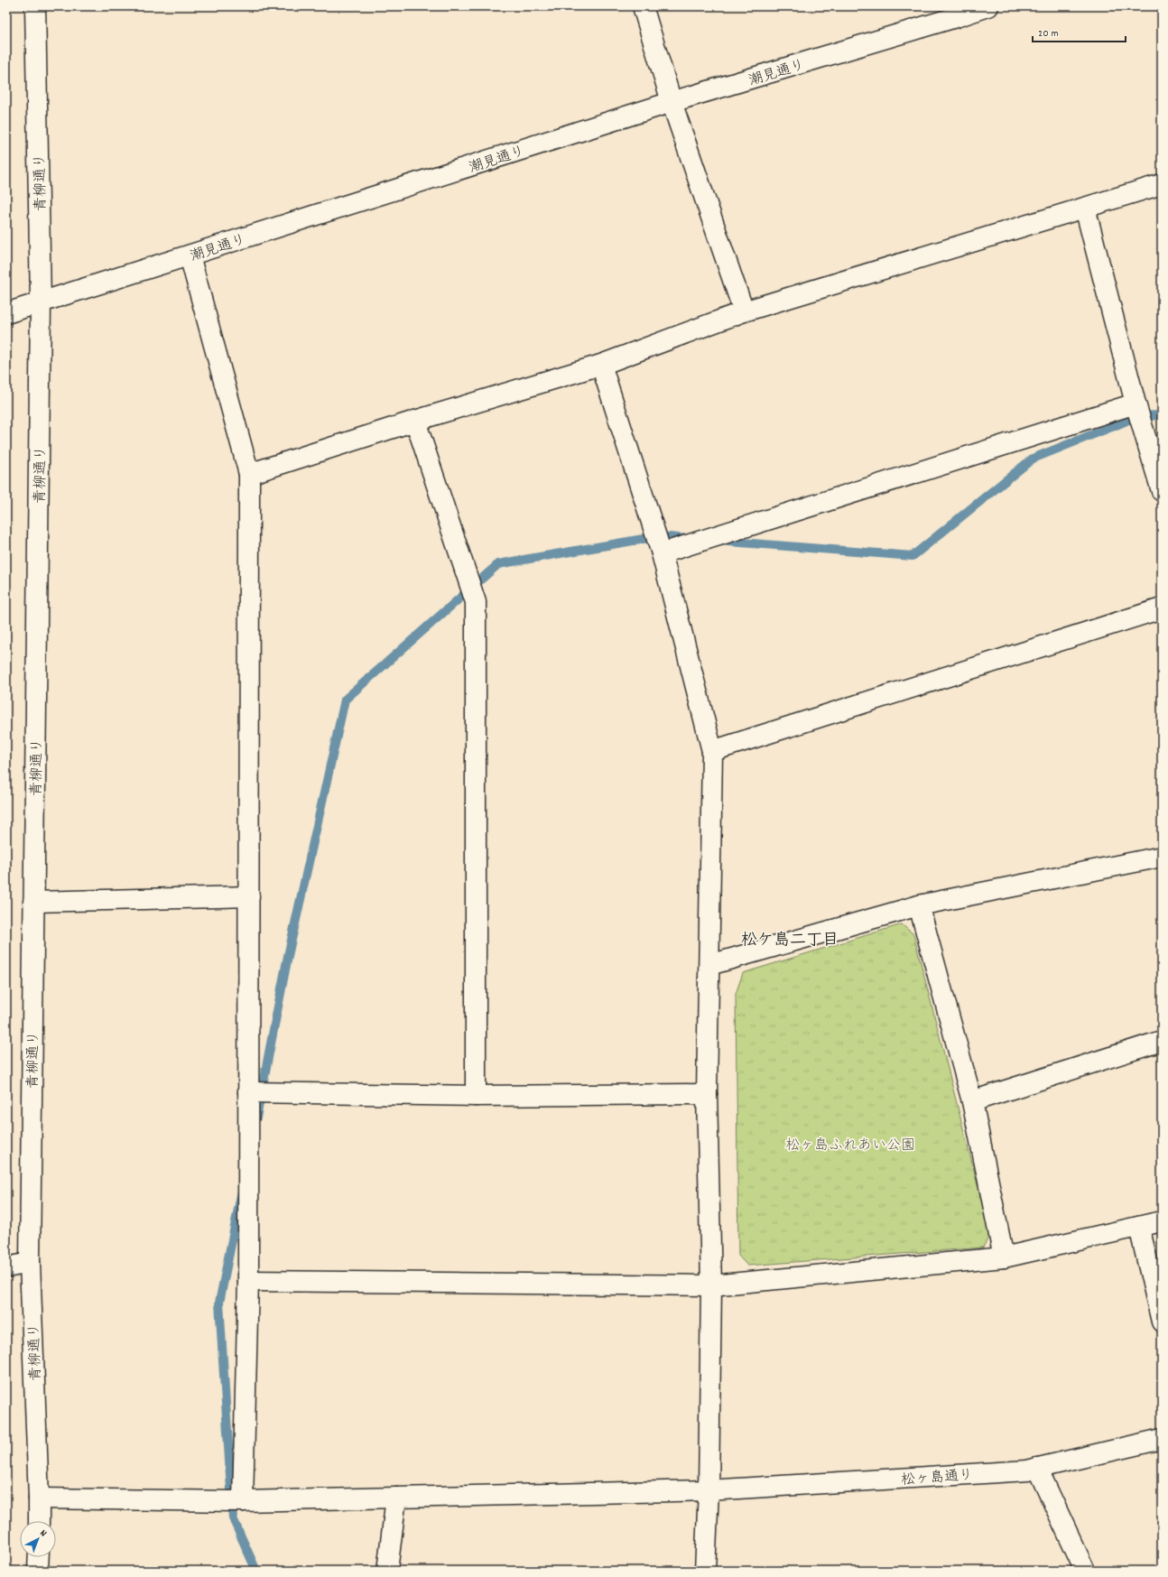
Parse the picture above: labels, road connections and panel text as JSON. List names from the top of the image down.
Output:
{
  "streets": {
    "street": ["潮見通り", "青柳通り", "松ヶ島通り"]
  },
  "crossings": [
    ["潮見通り", "青柳通り"],
    ["青柳通り", "松ヶ島通り"]
  ],
  "districts": ["松ケ島二丁目"],
  "parks": ["松ヶ島ふれあい公園"],
  "scale_bar": "20 m",
  "north": "top right"
}
